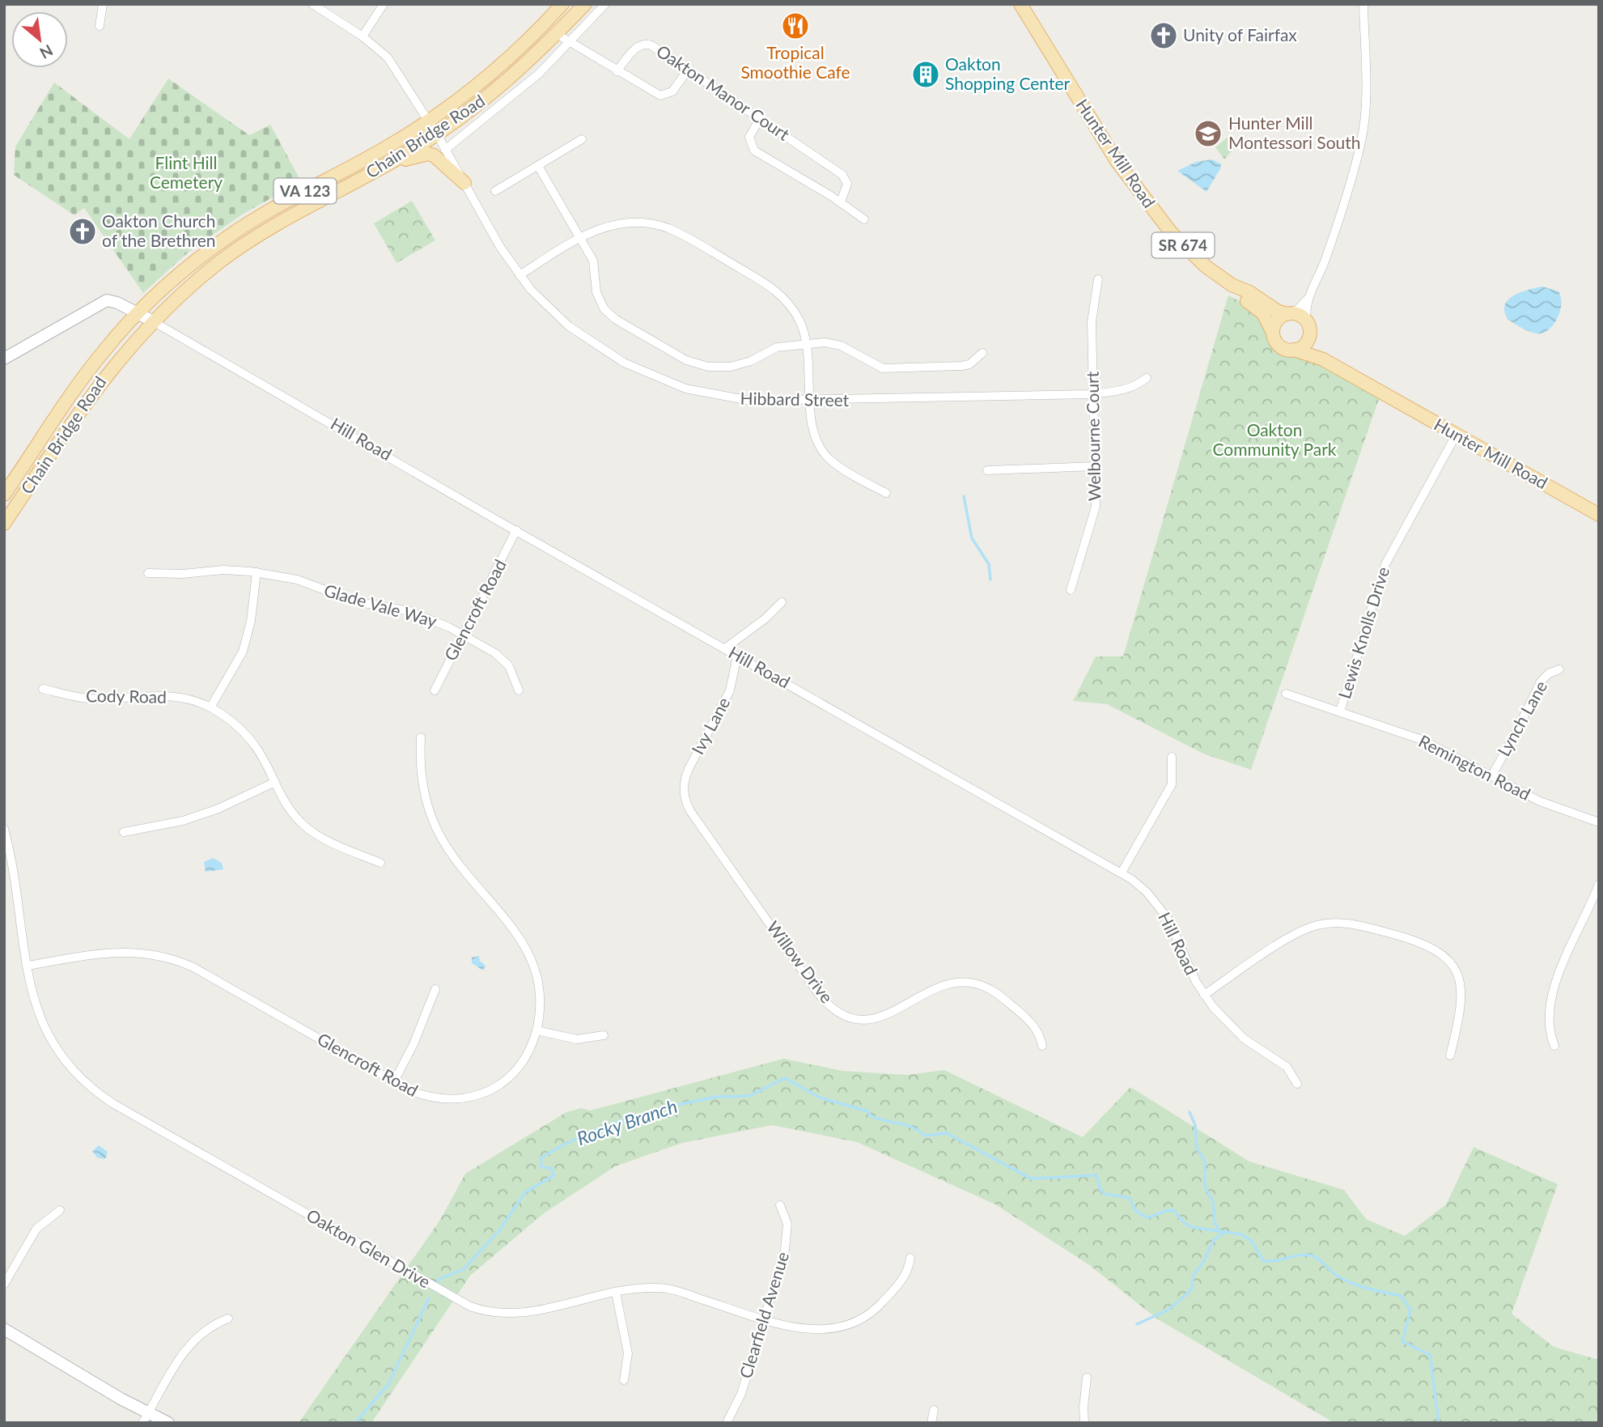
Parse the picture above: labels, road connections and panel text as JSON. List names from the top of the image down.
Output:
{
  "streets": {
    "main road": [
      "Chain Bridge Road",
      "Hunter Mill Road",
      "VA 123",
      "SR 674"
    ],
    "street": [
      "Oakton Manor Court",
      "Hibbard Street",
      "Welbourne Court",
      "Hill Road",
      "Glade Vale Way",
      "Glencroft Road",
      "Lewis Knolls Drive",
      "Cody Road",
      "Lynch Lane",
      "Ivy Lane",
      "Remington Road",
      "Willow Drive",
      "Oakton Glen Drive",
      "Clearfield Avenue"
    ]
  },
  "crossings": [
    ["Chain Bridge Road", "Hibbard Street"],
    ["Chain Bridge Road", "Hill Road"],
    ["Hunter Mill Road", "Lewis Knolls Drive"],
    ["Hibbard Street", "Welbourne Court"],
    ["Hill Road", "Glencroft Road"],
    ["Hill Road", "Ivy Lane"],
    ["Glade Vale Way", "Glencroft Road"],
    ["Glencroft Road", "Oakton Glen Drive"],
    ["Lewis Knolls Drive", "Remington Road"],
    ["Lynch Lane", "Remington Road"],
    ["Ivy Lane", "Willow Drive"],
    ["Oakton Glen Drive", "Clearfield Avenue"]
  ],
  "water": ["Rocky Branch"],
  "parks": ["Flint Hill Cemetery", "Oakton Community Park"],
  "places": {
    "restaurant": ["Tropical Smoothie Cafe"],
    "church": ["Unity of Fairfax", "Oakton Church of the Brethren"],
    "building": ["Oakton Shopping Center"],
    "school or university": ["Hunter Mill Montessori South"]
  },
  "north": "bottom right"
}
